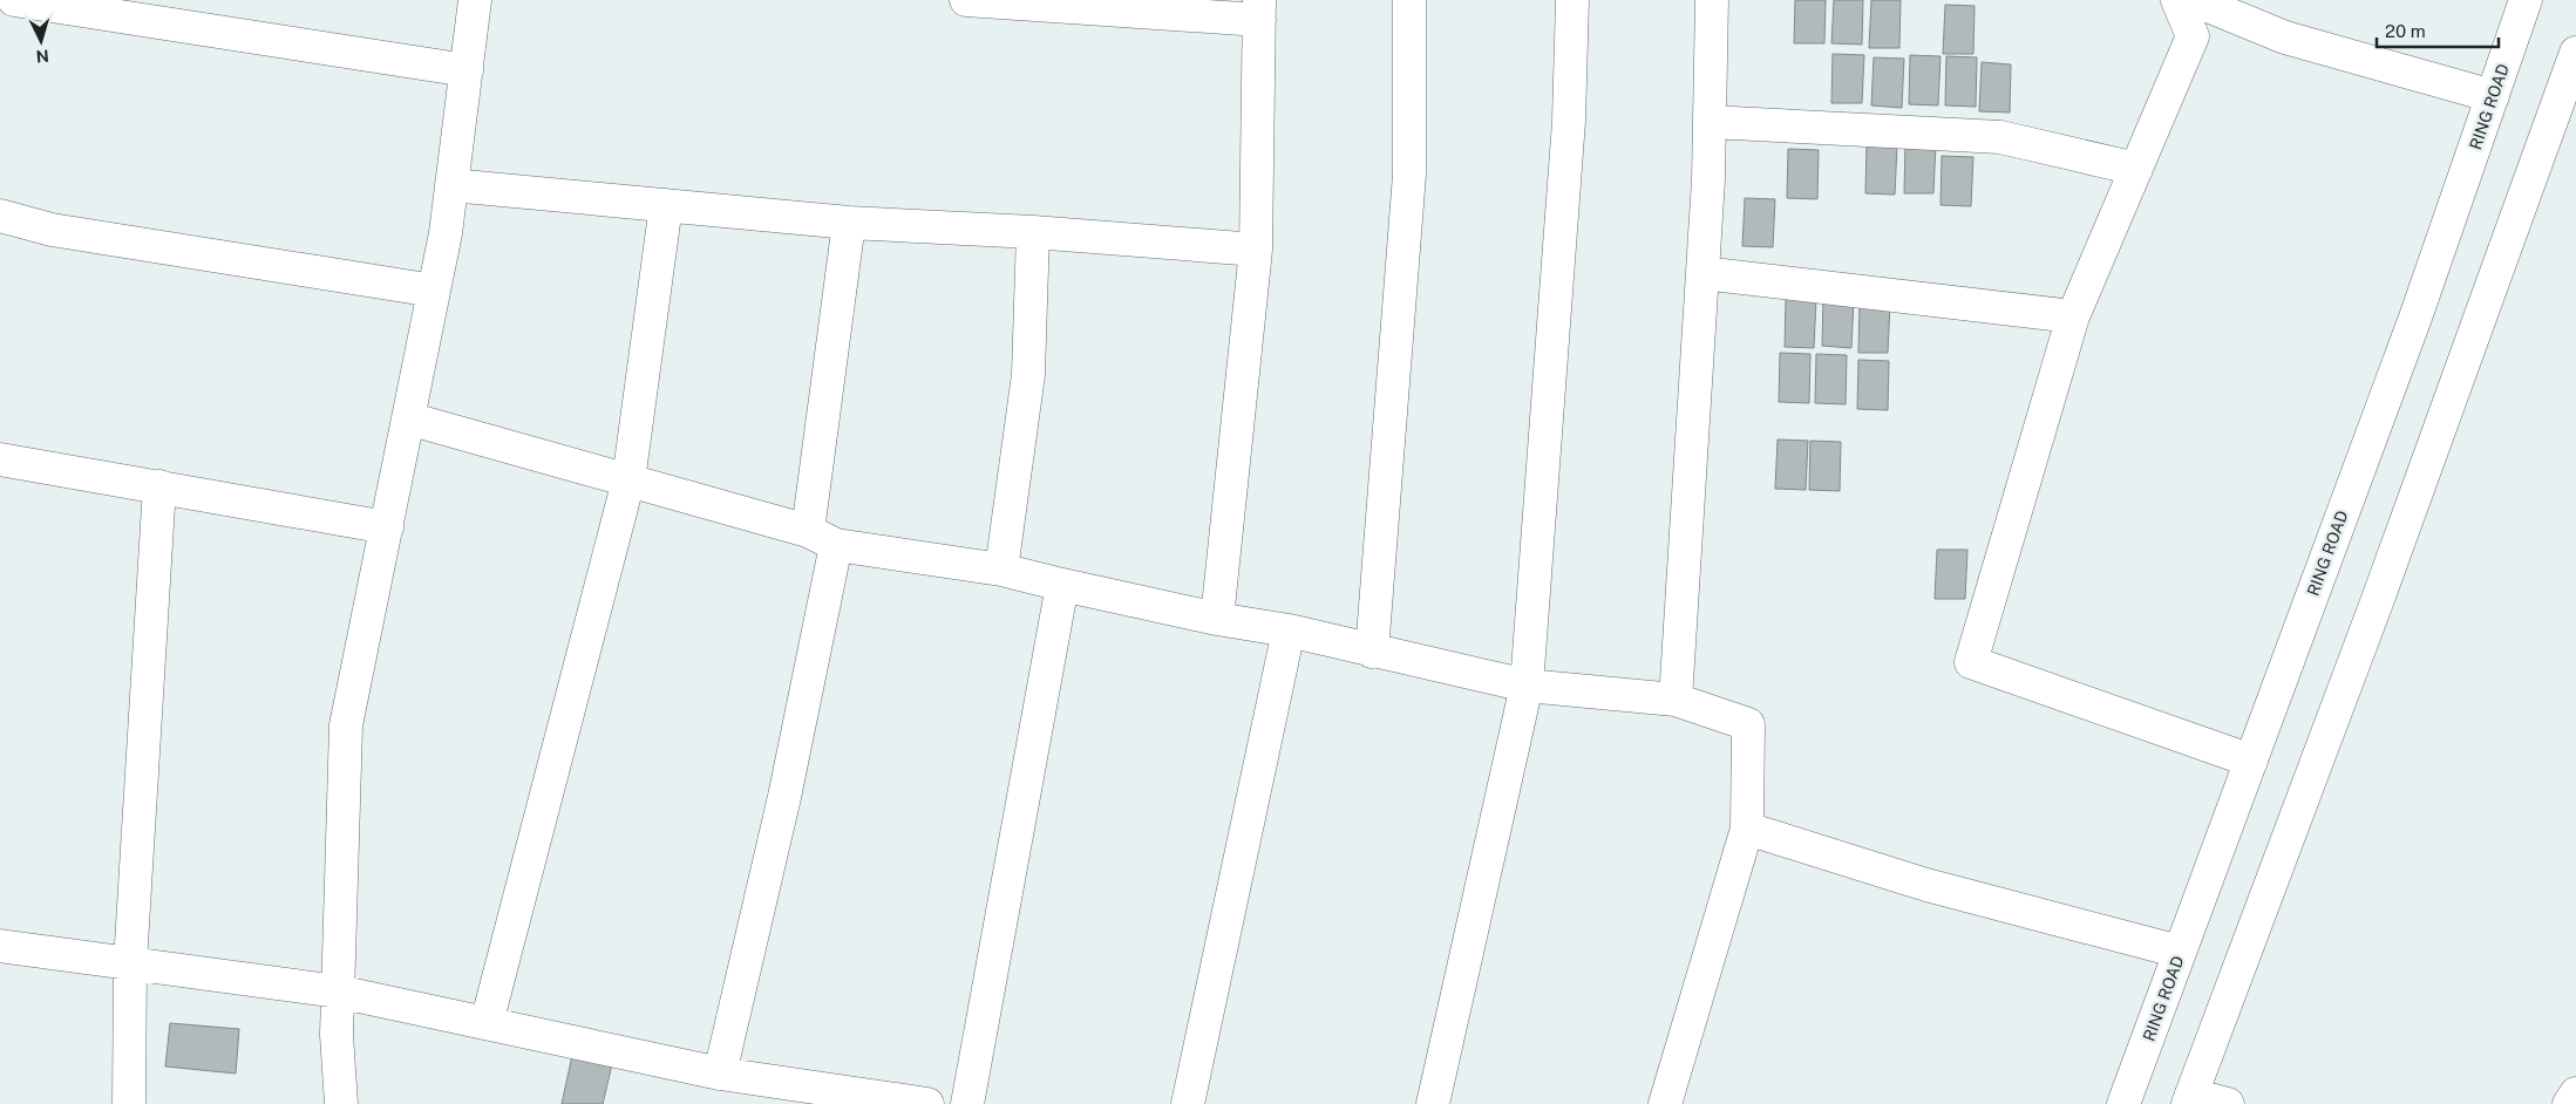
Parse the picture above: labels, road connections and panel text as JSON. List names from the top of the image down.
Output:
{
  "streets": {
    "main road": ["RING ROAD"]
  },
  "scale_bar": "20 m",
  "north": "bottom"
}
